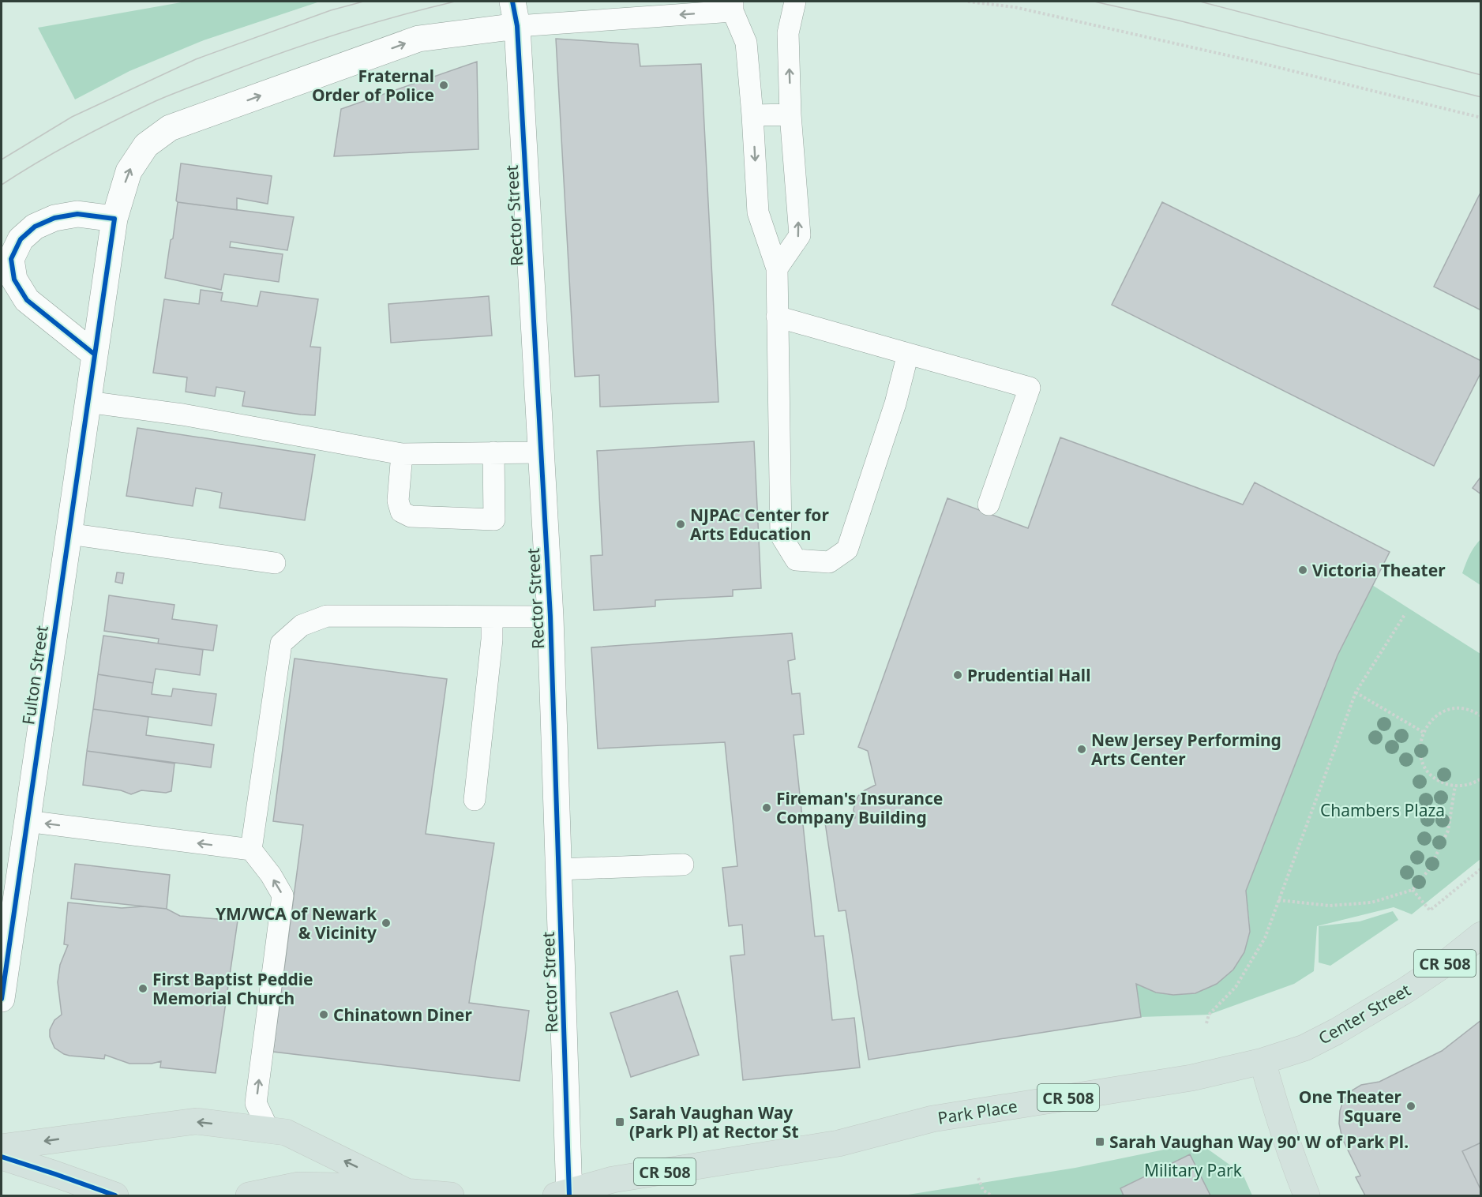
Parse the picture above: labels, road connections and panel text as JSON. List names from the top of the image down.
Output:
{
  "streets": {
    "main road": ["CR 508", "Center Street", "Park Place"],
    "street": ["Rector Street", "Fulton Street"]
  },
  "crossings": [
    ["Rector Street", "Fulton Street"],
    ["Rector Street", "Park Place"],
    ["Center Street", "Park Place"]
  ],
  "one_way": ["Fulton Street"],
  "parks": ["Chambers Plaza", "Military Park"],
  "places": {
    "other": [
      "Fraternal Order of Police",
      "NJPAC Center for Arts Education",
      "Victoria Theater",
      "Prudential Hall",
      "New Jersey Performing Arts Center",
      "Fireman's Insurance Company Building",
      "YM/WCA of Newark & Vicinity",
      "First Baptist Peddie Memorial Church",
      "Chinatown Diner",
      "One Theater Square"
    ],
    "transit": ["Sarah Vaughan Way (Park Pl) at Rector St", "Sarah Vaughan Way 90' W of Park Pl."]
  }
}
